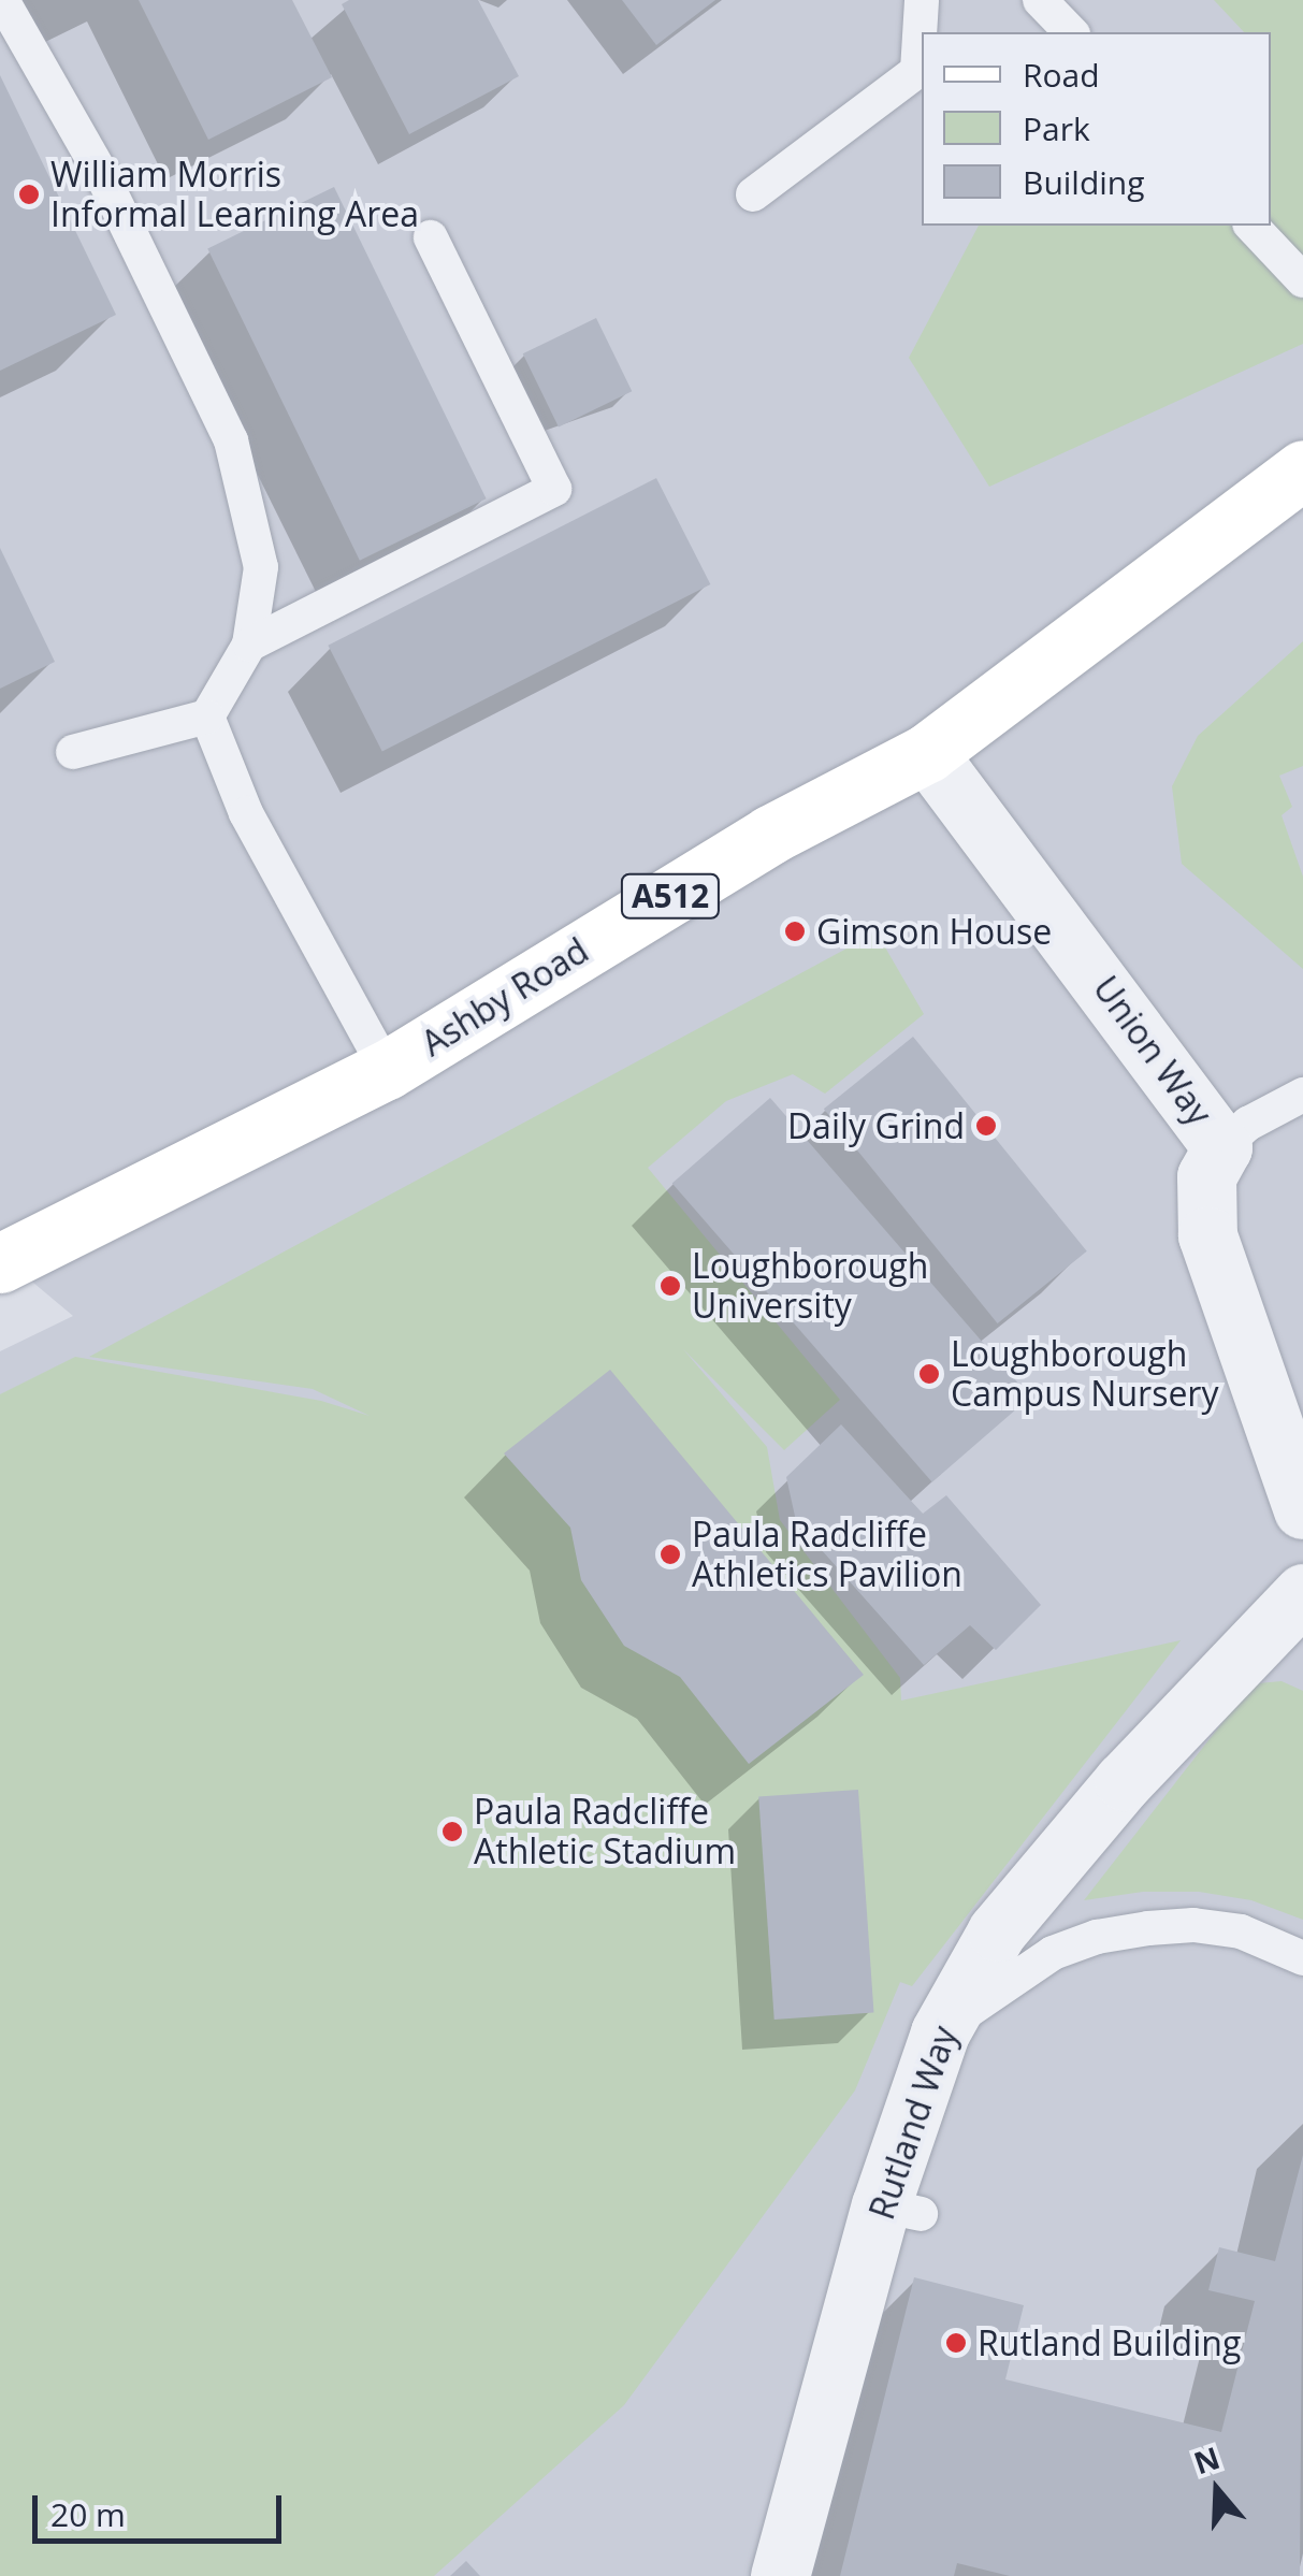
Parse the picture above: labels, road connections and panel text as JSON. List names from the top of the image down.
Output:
{
  "streets": {
    "main road": ["A512", "Ashby Road"],
    "street": ["Union Way", "Rutland Way"]
  },
  "crossings": [
    ["Ashby Road", "Union Way"]
  ],
  "places": [
    "William Morris Informal Learning Area",
    "Gimson House",
    "Daily Grind",
    "Loughborough University",
    "Loughborough Campus Nursery",
    "Paula Radcliffe Athletics Pavilion",
    "Paula Radcliffe Athletic Stadium",
    "Rutland Building"
  ],
  "legend": ["Road", "Park", "Building"],
  "scale_bar": "20 m",
  "north": "top"
}
